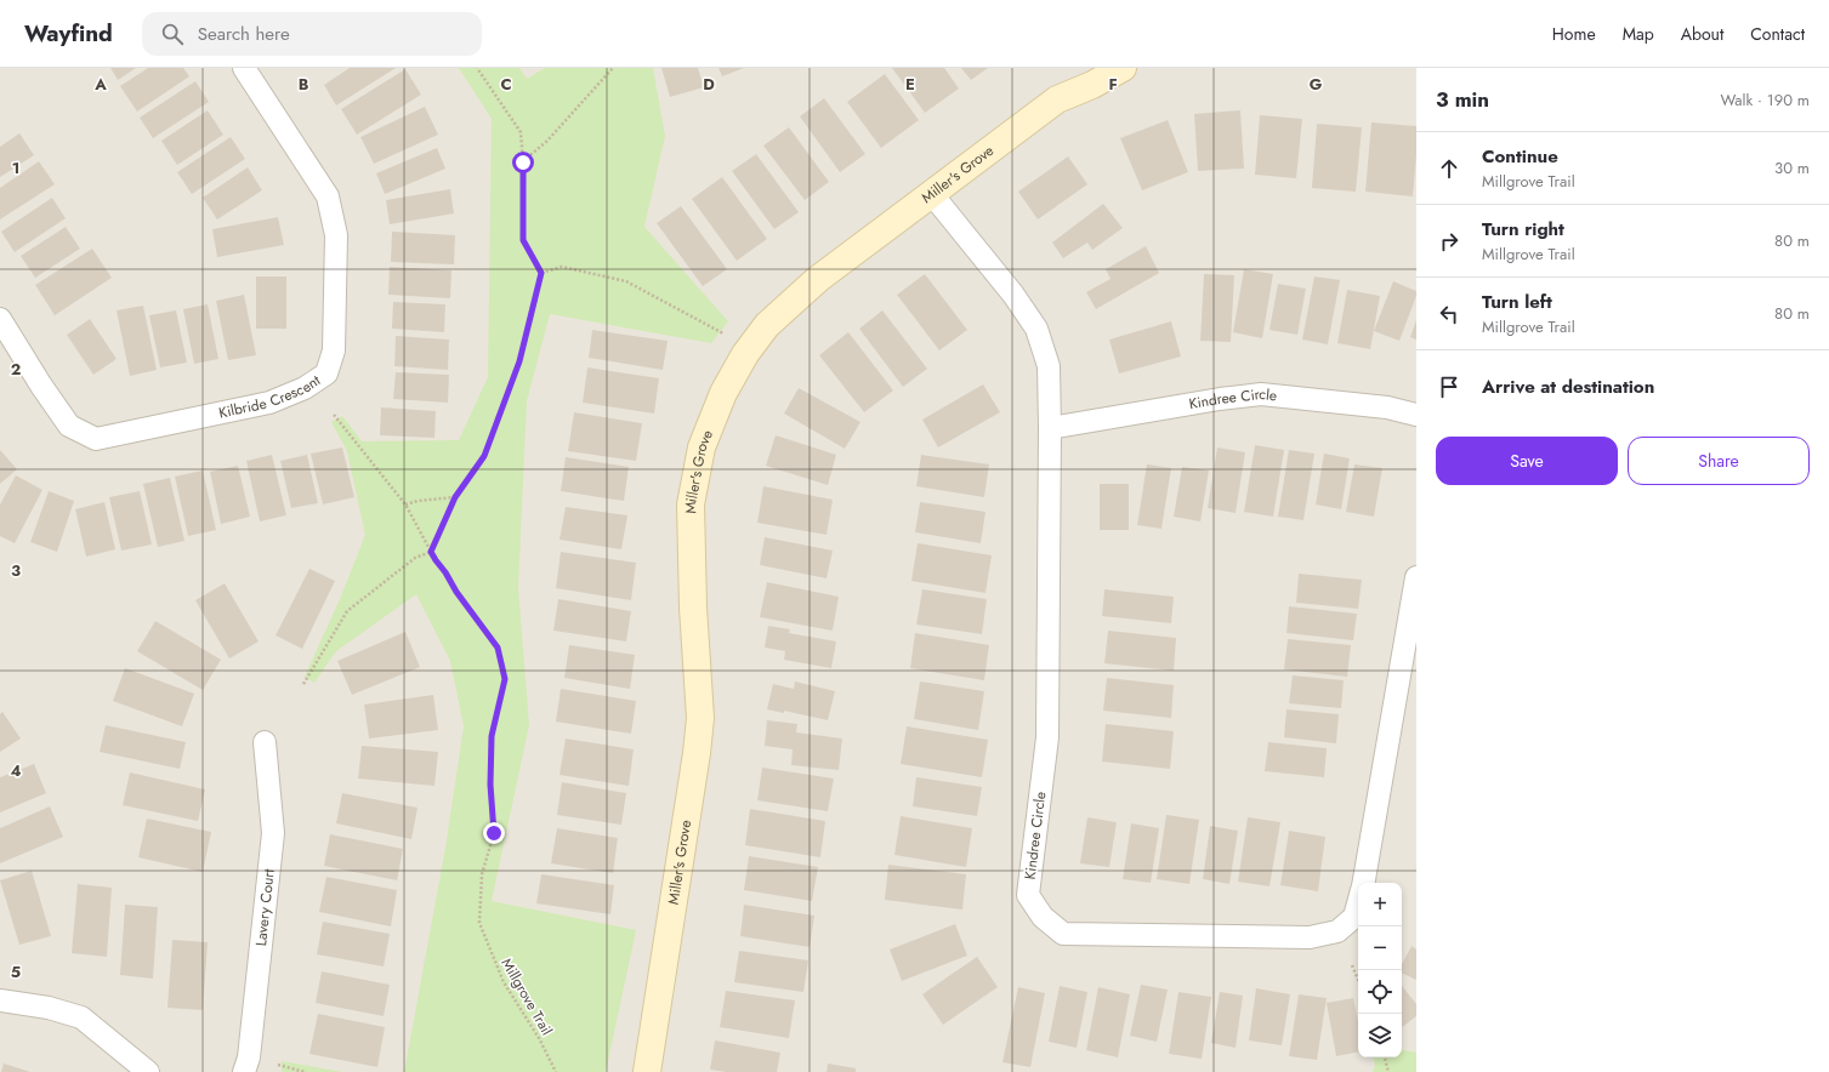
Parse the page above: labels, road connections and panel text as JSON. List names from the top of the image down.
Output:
{
  "streets": {
    "street": [
      "Miller's Grove",
      "Kilbride Crescent",
      "Kindree Circle",
      "Lavery Court"
    ],
    "path": ["Millgrove Trail"]
  },
  "crossings": [
    ["Miller's Grove", "Kindree Circle"]
  ],
  "page": {
    "header": "Wayfind",
    "search": "Search here",
    "nav": [
      "Home",
      "Map",
      "About",
      "Contact"
    ],
    "heading": ["3 min", "Walk · 190 m"],
    "list": [
      ["Continue", "Millgrove Trail", "30 m"],
      ["Turn right", "Millgrove Trail", "80 m"],
      ["Turn left", "Millgrove Trail", "80 m"],
      "Arrive at destination"
    ],
    "buttons": ["Save", "Share"],
    "map_buttons": ["+", "−"]
  },
  "grid": {
    "columns": [
      "A",
      "B",
      "C",
      "D",
      "E",
      "F",
      "G"
    ],
    "rows": [
      "1",
      "2",
      "3",
      "4",
      "5"
    ]
  }
}
